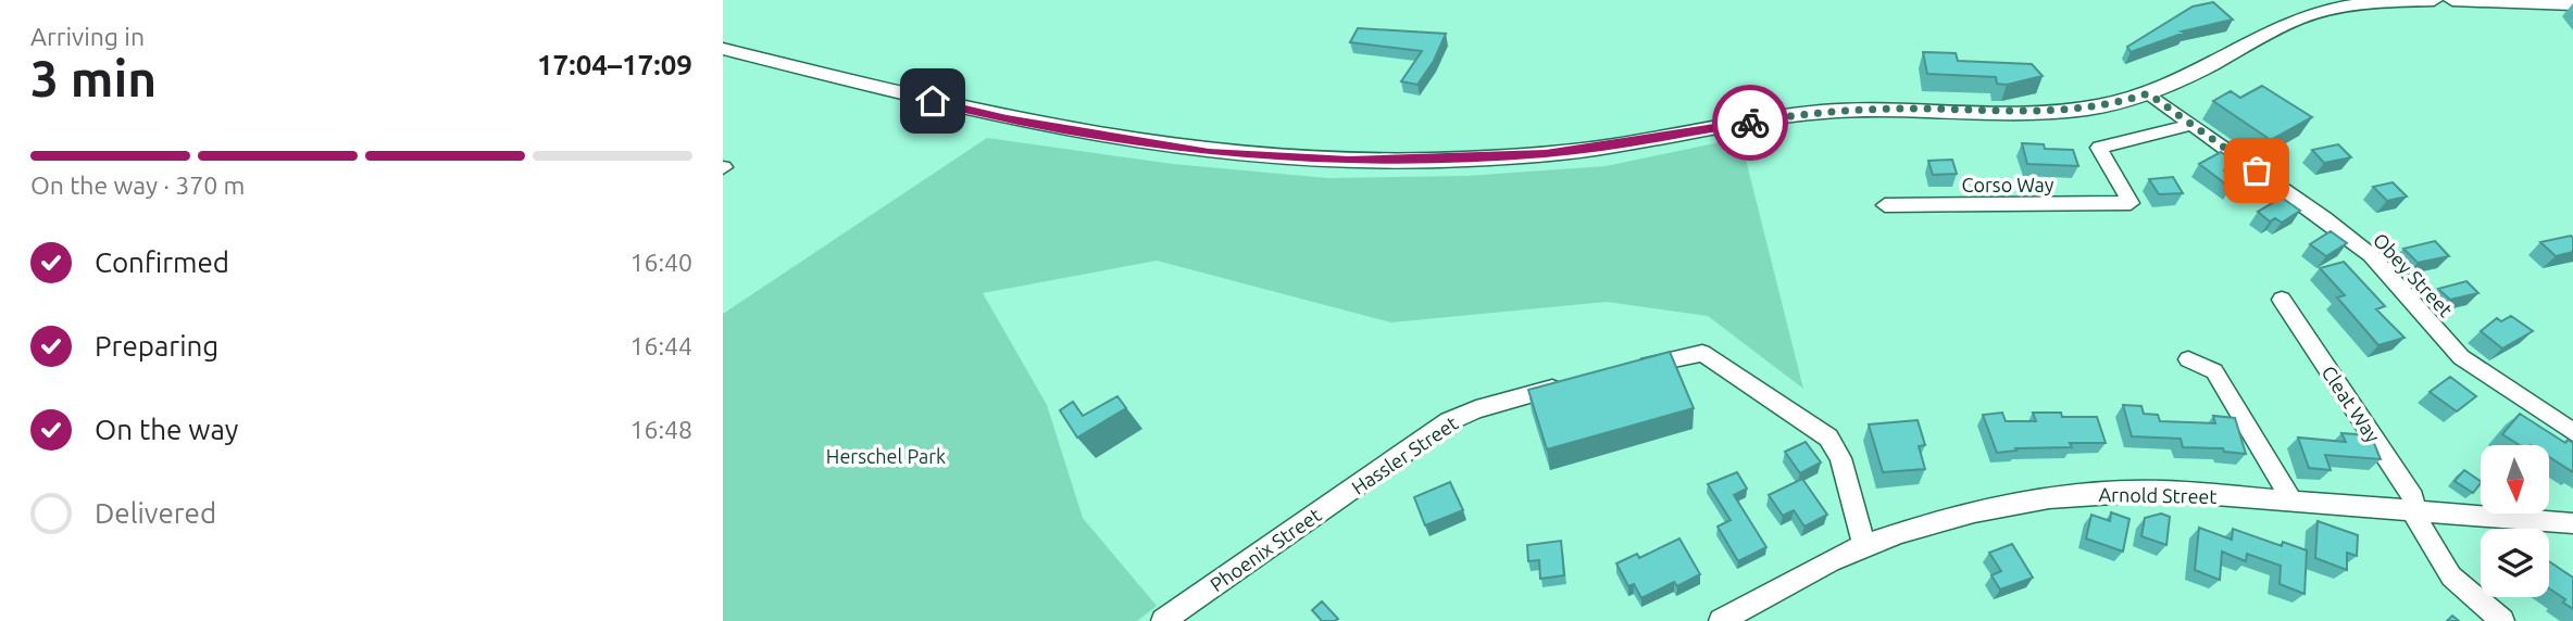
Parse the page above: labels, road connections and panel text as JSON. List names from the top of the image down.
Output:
{
  "streets": {
    "street": [
      "Corso Way",
      "Obey Street",
      "Cleat Way",
      "Hassler Street",
      "Arnold Street",
      "Phoenix Street"
    ]
  },
  "crossings": [
    ["Corso Way", "Obey Street"],
    ["Cleat Way", "Arnold Street"],
    ["Hassler Street", "Phoenix Street"]
  ],
  "parks": ["Herschel Park"],
  "north": "bottom",
  "page": {
    "heading": ["3 min", "Arriving in", "17:04–17:09"],
    "bar": "On the way · 370 m",
    "list": [
      ["Confirmed", "16:40"],
      ["Preparing", "16:44"],
      ["On the way", "16:48"],
      "Delivered"
    ]
  }
}
